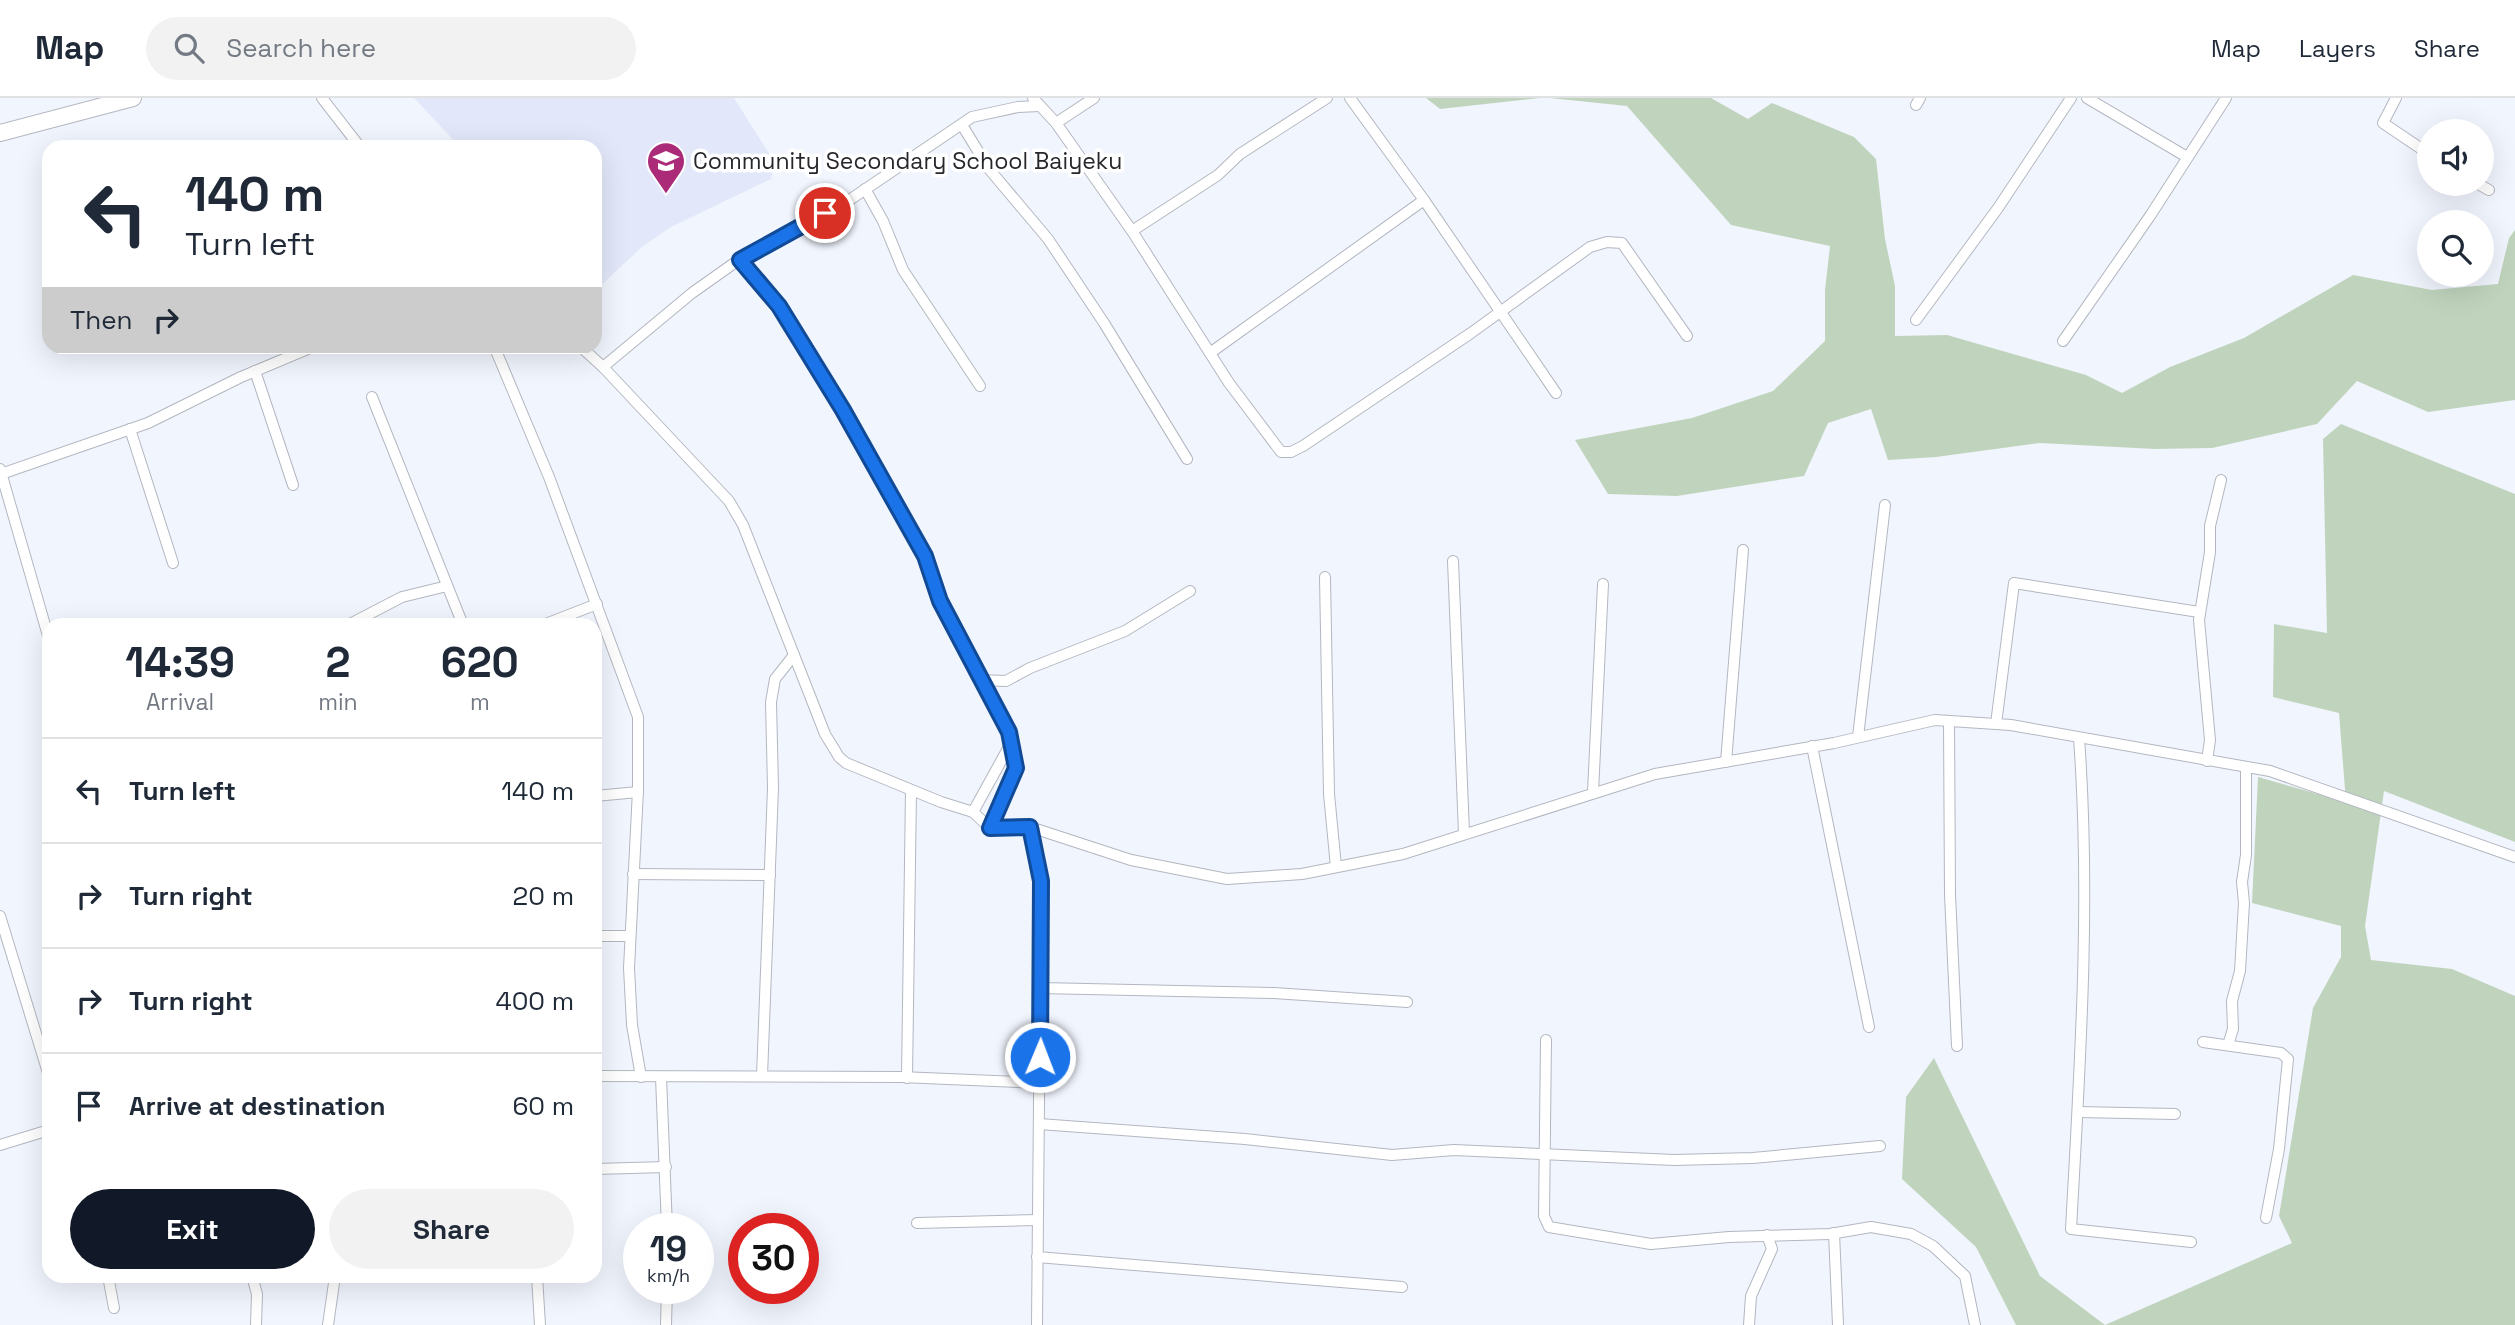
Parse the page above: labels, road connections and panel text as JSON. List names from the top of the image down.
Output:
{
  "places": {
    "school or university": ["Community Secondary School Baiyeku"]
  },
  "page": {
    "header": "Map",
    "search": "Search here",
    "nav": ["Map", "Layers", "Share"],
    "turn": ["140 m", "Turn left"],
    "then": "Then",
    "eta": [
      "14:39",
      "Arrival",
      "2",
      "min",
      "620",
      "m"
    ],
    "list": [
      {
        "name": "Turn left",
        "value": "140 m"
      },
      {
        "name": "Turn right",
        "value": "20 m"
      },
      {
        "name": "Turn right",
        "value": "400 m"
      },
      {
        "name": "Arrive at destination",
        "value": "60 m"
      }
    ],
    "buttons": ["Exit", "Share"],
    "speed": "19 km/h",
    "limit": "30"
  }
}
